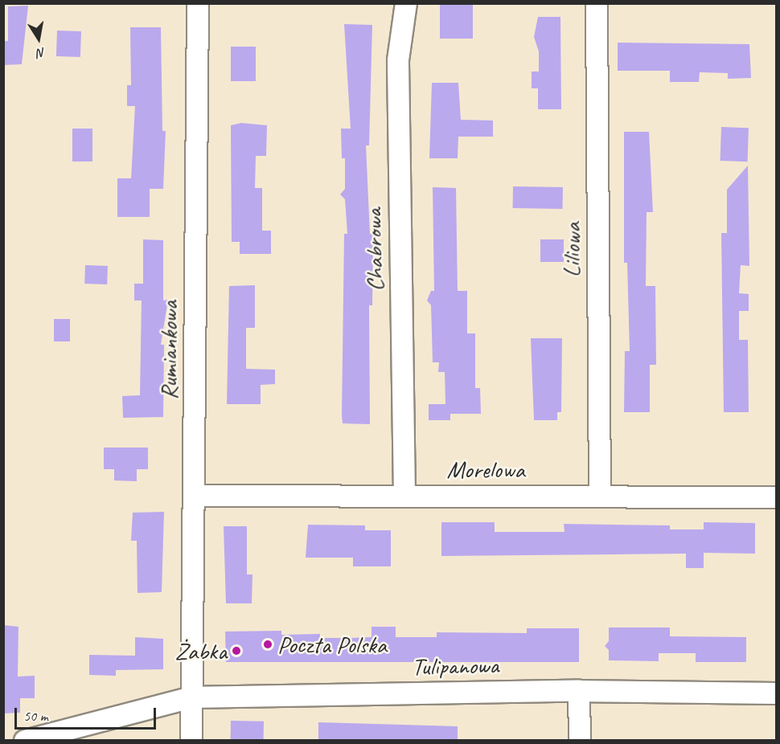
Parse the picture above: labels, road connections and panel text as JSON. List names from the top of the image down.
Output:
{
  "streets": {
    "street": [
      "Chabrowa",
      "Liliowa",
      "Rumiankowa",
      "Morelowa",
      "Tulipanowa"
    ]
  },
  "crossings": [
    ["Chabrowa", "Morelowa"],
    ["Liliowa", "Morelowa"],
    ["Rumiankowa", "Morelowa"],
    ["Rumiankowa", "Tulipanowa"]
  ],
  "places": ["Poczta Polska", "Żabka"],
  "scale_bar": "50 m",
  "north": "bottom"
}
